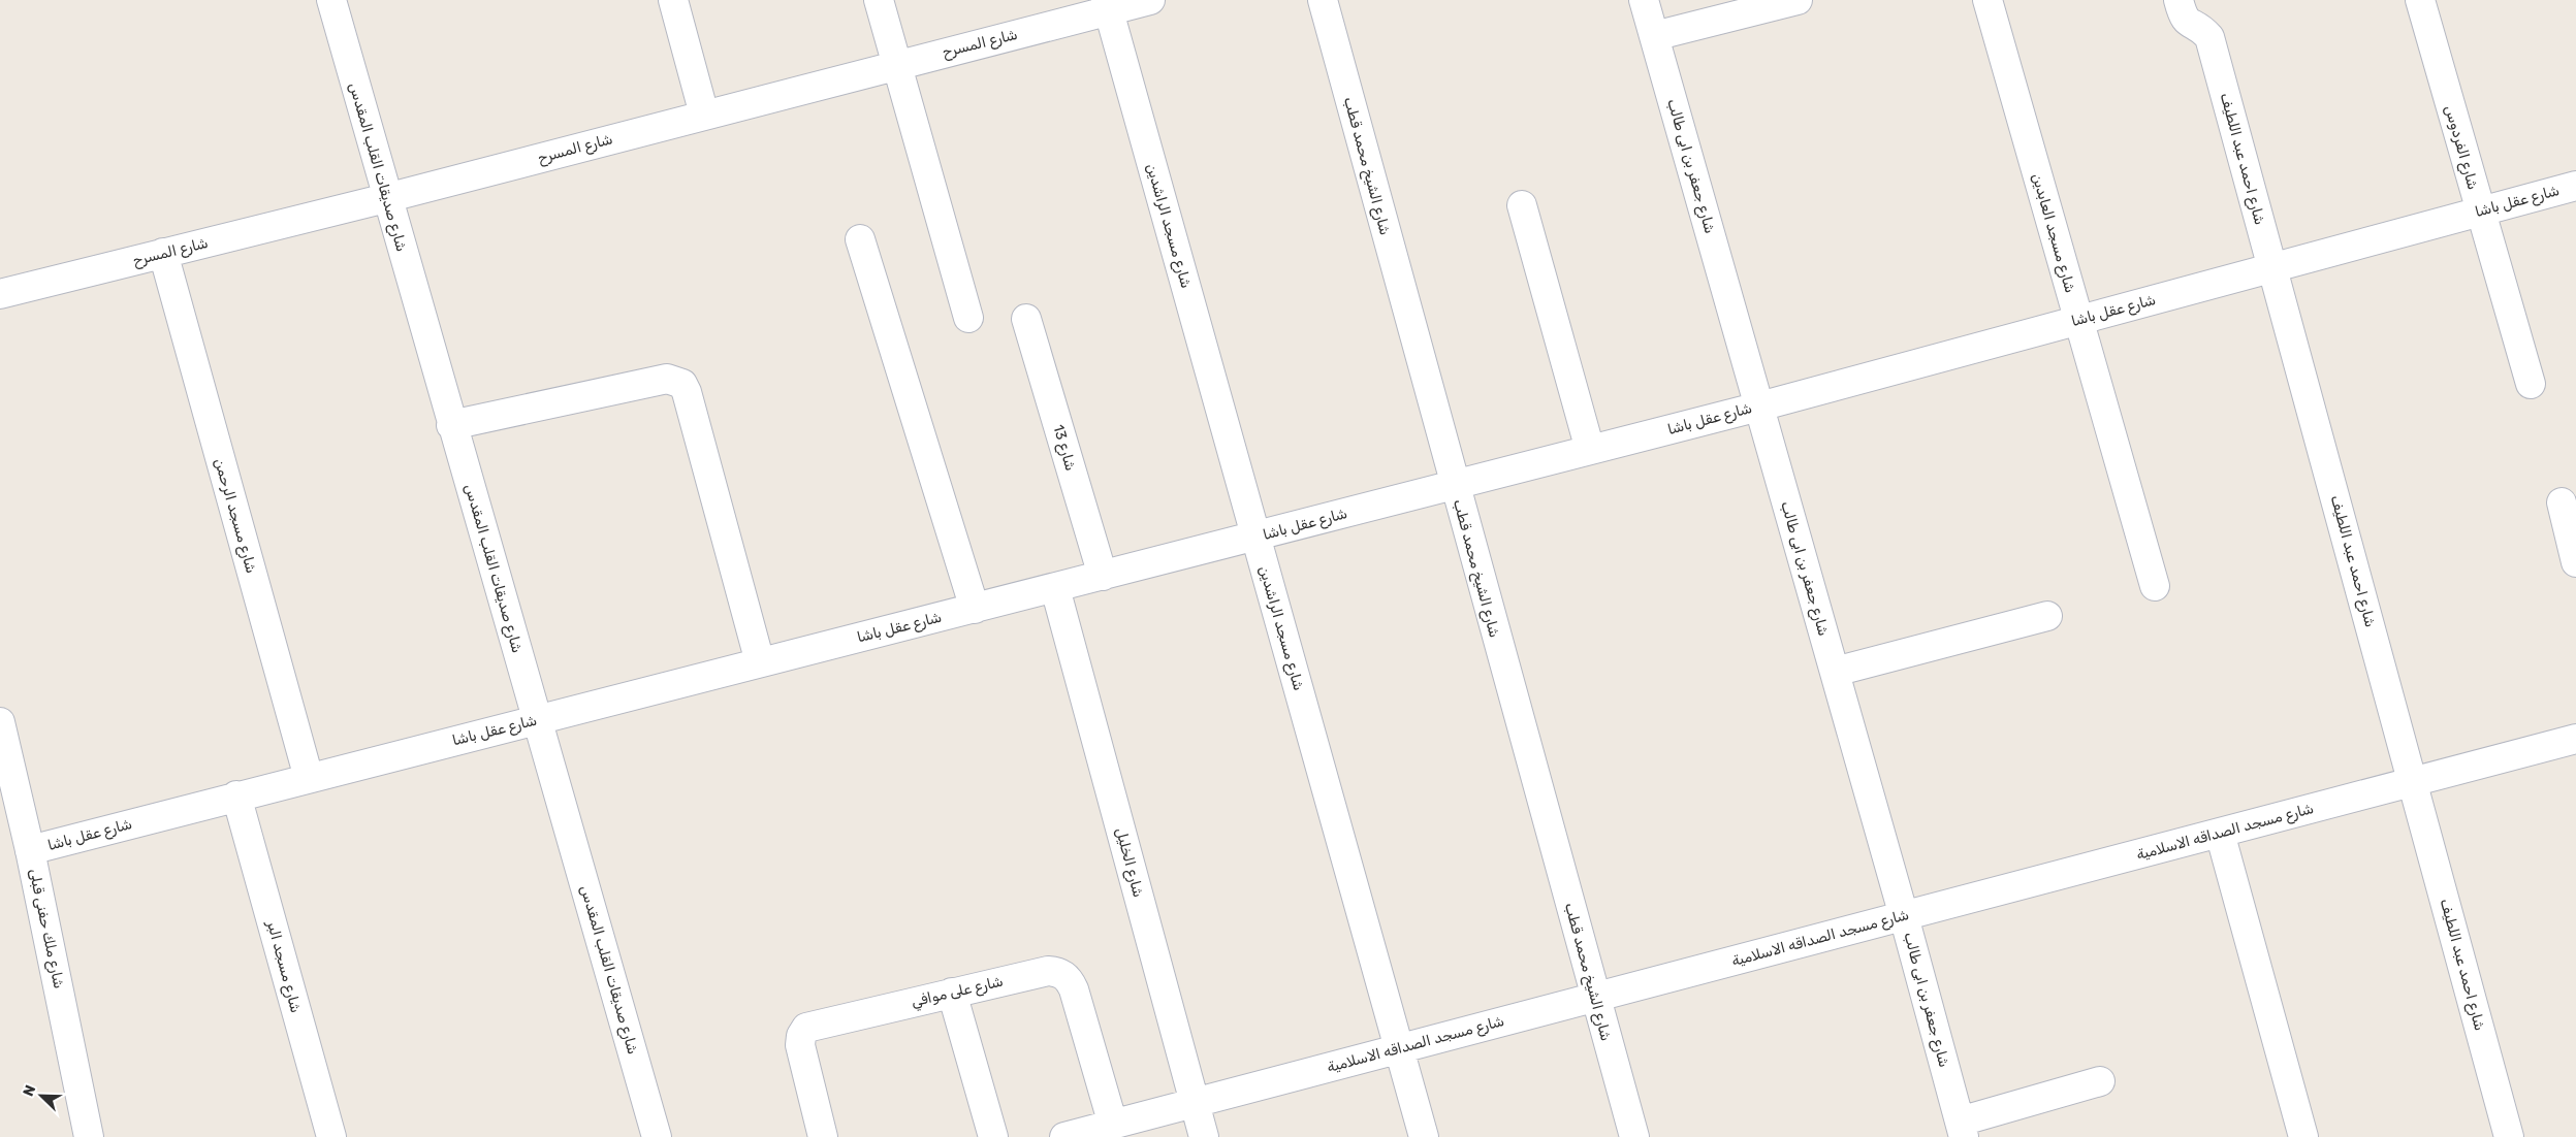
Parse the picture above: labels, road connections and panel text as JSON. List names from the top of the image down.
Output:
{
  "streets": {
    "street": [
      "شارع المسرح",
      "شارع الفردوس",
      "شارع احمد عبد اللطيف",
      "شارع الشيخ محمد قطب",
      "شارع جعفر بن ابى طالب",
      "شارع صديقات القلب المقدس",
      "شارع عقل باشا",
      "شارع مسجد الراشدين",
      "شارع مسجد العابدين",
      "شارع 13",
      "شارع مسجد الرحمن",
      "شارع مسجد الصداقه الاسلامية",
      "شارع الخليل",
      "شارع ملك حفنى قبلى",
      "شارع مسجد البر",
      "شارع على موافي"
    ]
  },
  "crossings": [
    ["شارع المسرح", "شارع صديقات القلب المقدس"],
    ["شارع المسرح", "شارع مسجد الراشدين"],
    ["شارع المسرح", "شارع مسجد الرحمن"],
    ["شارع الفردوس", "شارع عقل باشا"],
    ["شارع احمد عبد اللطيف", "شارع عقل باشا"],
    ["شارع احمد عبد اللطيف", "شارع مسجد الصداقه الاسلامية"],
    ["شارع الشيخ محمد قطب", "شارع عقل باشا"],
    ["شارع الشيخ محمد قطب", "شارع مسجد الصداقه الاسلامية"],
    ["شارع جعفر بن ابى طالب", "شارع عقل باشا"],
    ["شارع جعفر بن ابى طالب", "شارع مسجد الصداقه الاسلامية"],
    ["شارع صديقات القلب المقدس", "شارع عقل باشا"],
    ["شارع عقل باشا", "شارع مسجد الراشدين"],
    ["شارع عقل باشا", "شارع مسجد العابدين"],
    ["شارع عقل باشا", "شارع 13"],
    ["شارع عقل باشا", "شارع مسجد الرحمن"],
    ["شارع عقل باشا", "شارع الخليل"],
    ["شارع عقل باشا", "شارع ملك حفنى قبلى"],
    ["شارع عقل باشا", "شارع مسجد البر"],
    ["شارع مسجد الراشدين", "شارع مسجد الصداقه الاسلامية"],
    ["شارع مسجد الصداقه الاسلامية", "شارع الخليل"],
    ["شارع مسجد الصداقه الاسلامية", "شارع على موافي"]
  ],
  "north": "top left"
}
